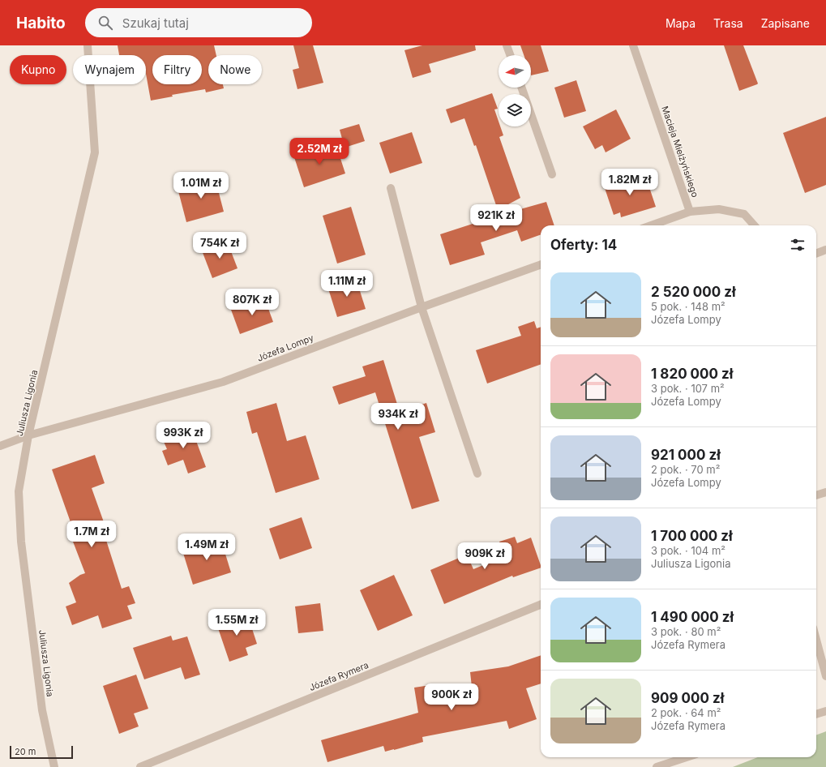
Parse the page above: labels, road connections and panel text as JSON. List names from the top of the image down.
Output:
{
  "streets": {
    "street": [
      "Macieja Mielżyńskiego",
      "Józefa Lompy",
      "Juliusza Ligonia",
      "Józefa Rymera"
    ]
  },
  "crossings": [
    ["Józefa Lompy", "Juliusza Ligonia"]
  ],
  "scale_bar": "20 m",
  "north": "left",
  "page": {
    "header": "Habito",
    "search": "Szukaj tutaj",
    "nav": ["Mapa", "Trasa", "Zapisane"],
    "chip": [
      "Kupno",
      "Wynajem",
      "Filtry",
      "Nowe"
    ],
    "price": [
      "2.52M zł",
      "1.82M zł",
      "1.01M zł",
      "921K zł",
      "754K zł",
      "1.11M zł",
      "807K zł",
      "934K zł",
      "993K zł",
      "1.7M zł",
      "1.49M zł",
      "909K zł",
      "1.55M zł",
      "900K zł"
    ],
    "heading": "Oferty: 14",
    "list": [
      {
        "name": "2 520 000 zł",
        "note": "5 pok. · 148 m² · Józefa Lompy"
      },
      {
        "name": "1 820 000 zł",
        "note": "3 pok. · 107 m² · Józefa Lompy"
      },
      {
        "name": "921 000 zł",
        "note": "2 pok. · 70 m² · Józefa Lompy"
      },
      {
        "name": "1 700 000 zł",
        "note": "3 pok. · 104 m² · Juliusza Ligonia"
      },
      {
        "name": "1 490 000 zł",
        "note": "3 pok. · 80 m² · Józefa Rymera"
      },
      {
        "name": "909 000 zł",
        "note": "2 pok. · 64 m² · Józefa Rymera"
      }
    ],
    "scale": "20 m"
  }
}
